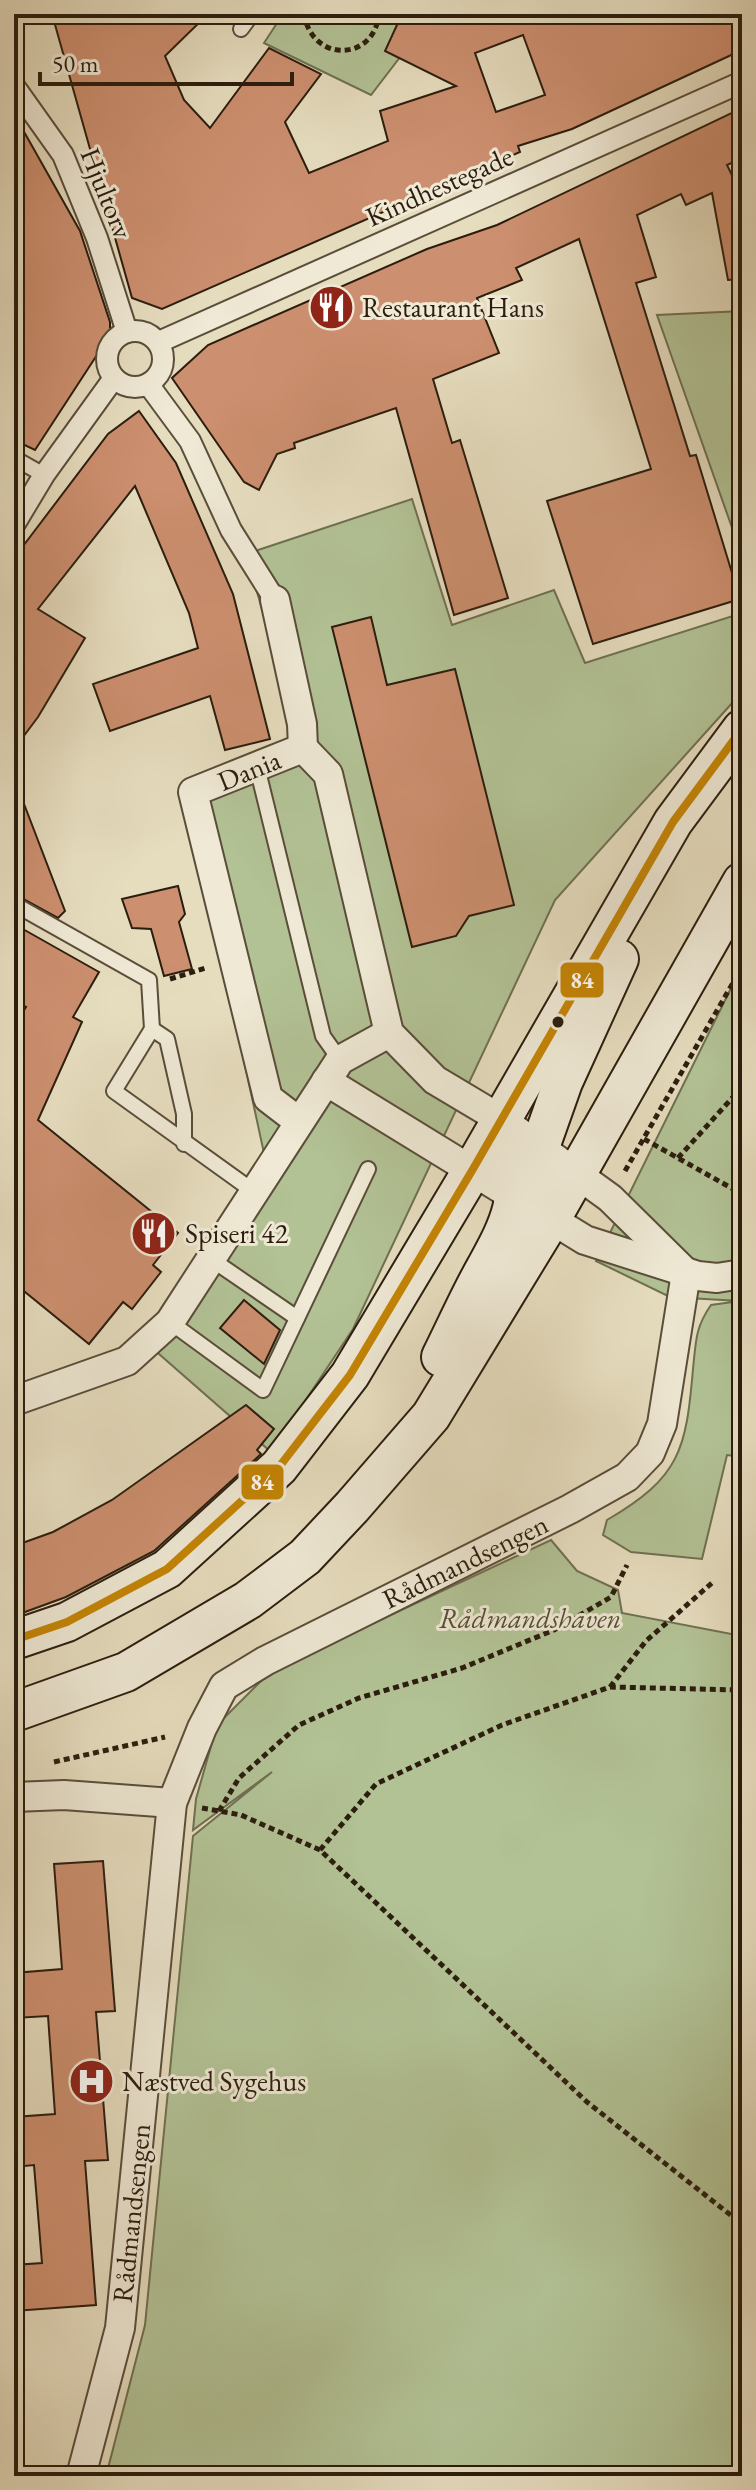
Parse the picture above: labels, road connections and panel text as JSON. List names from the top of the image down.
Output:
{
  "streets": {
    "street": [
      "Kindhestegade",
      "Hjultorv",
      "Dania",
      "Rådmandsengen"
    ]
  },
  "crossings": [
    ["Kindhestegade", "Hjultorv"],
    ["Kindhestegade", "Dania"],
    ["Hjultorv", "Dania"]
  ],
  "parks": ["Rådmandshaven"],
  "places": {
    "restaurant": ["Restaurant Hans", "Spiseri 42"],
    "hospital": ["Næstved Sygehus"]
  },
  "lines": ["transit line 84"],
  "scale_bar": "50 m"
}
